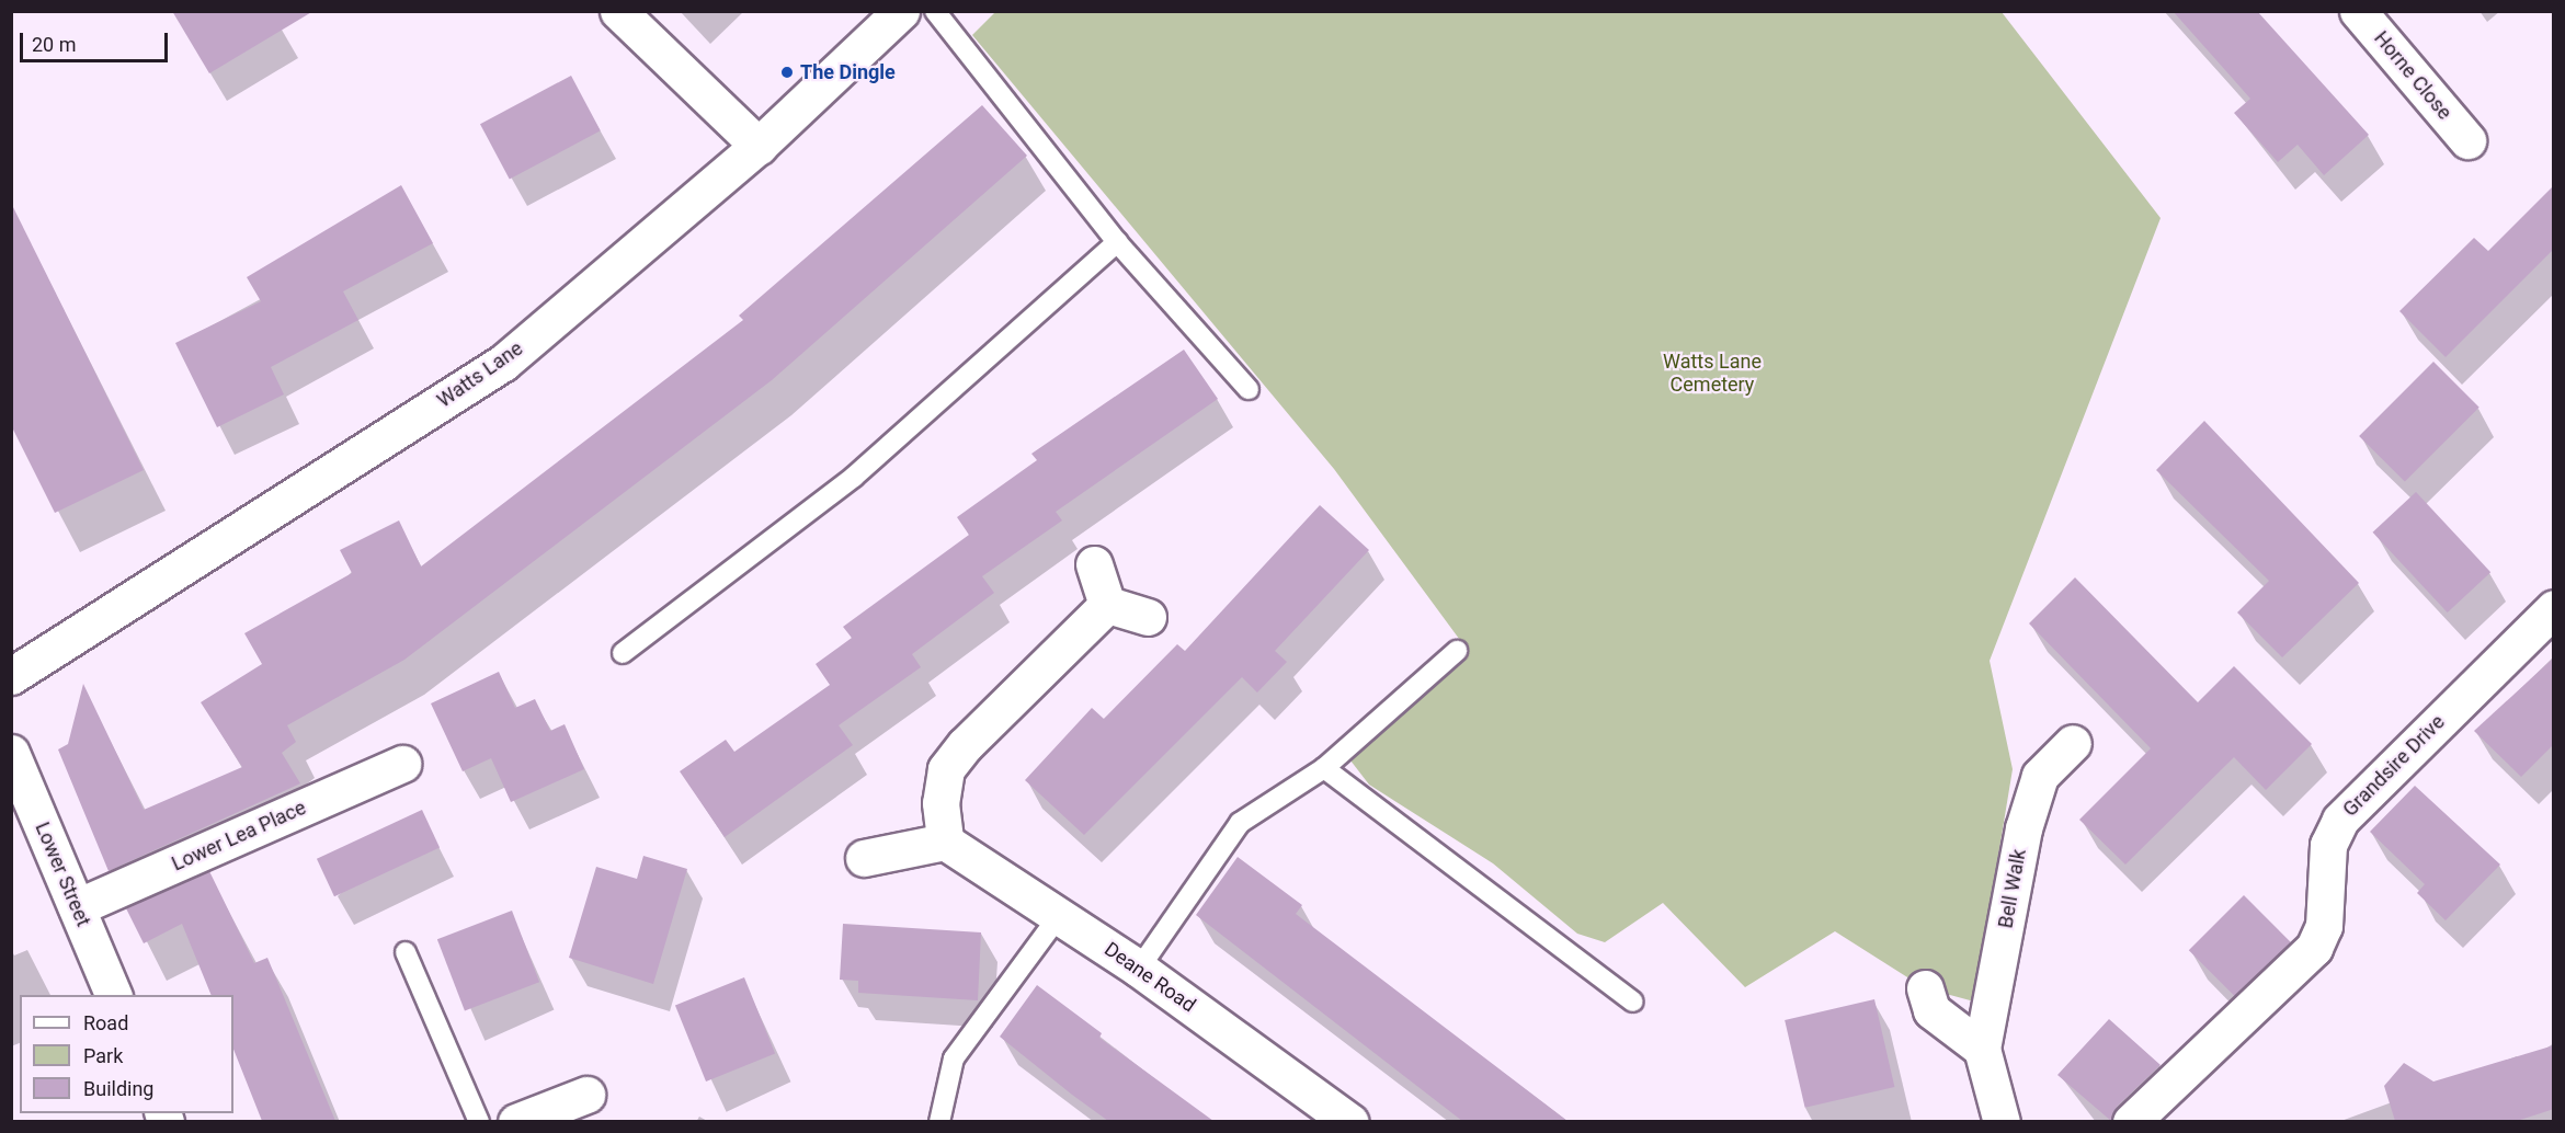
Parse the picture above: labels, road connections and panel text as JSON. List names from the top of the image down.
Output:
{
  "streets": {
    "street": [
      "Horne Close",
      "Watts Lane",
      "Grandsire Drive",
      "Lower Lea Place",
      "Lower Street",
      "Bell Walk",
      "Deane Road"
    ]
  },
  "crossings": [
    ["Lower Lea Place", "Lower Street"]
  ],
  "parks": ["Watts Lane Cemetery"],
  "places": ["The Dingle"],
  "legend": ["Road", "Park", "Building"],
  "scale_bar": "20 m"
}
